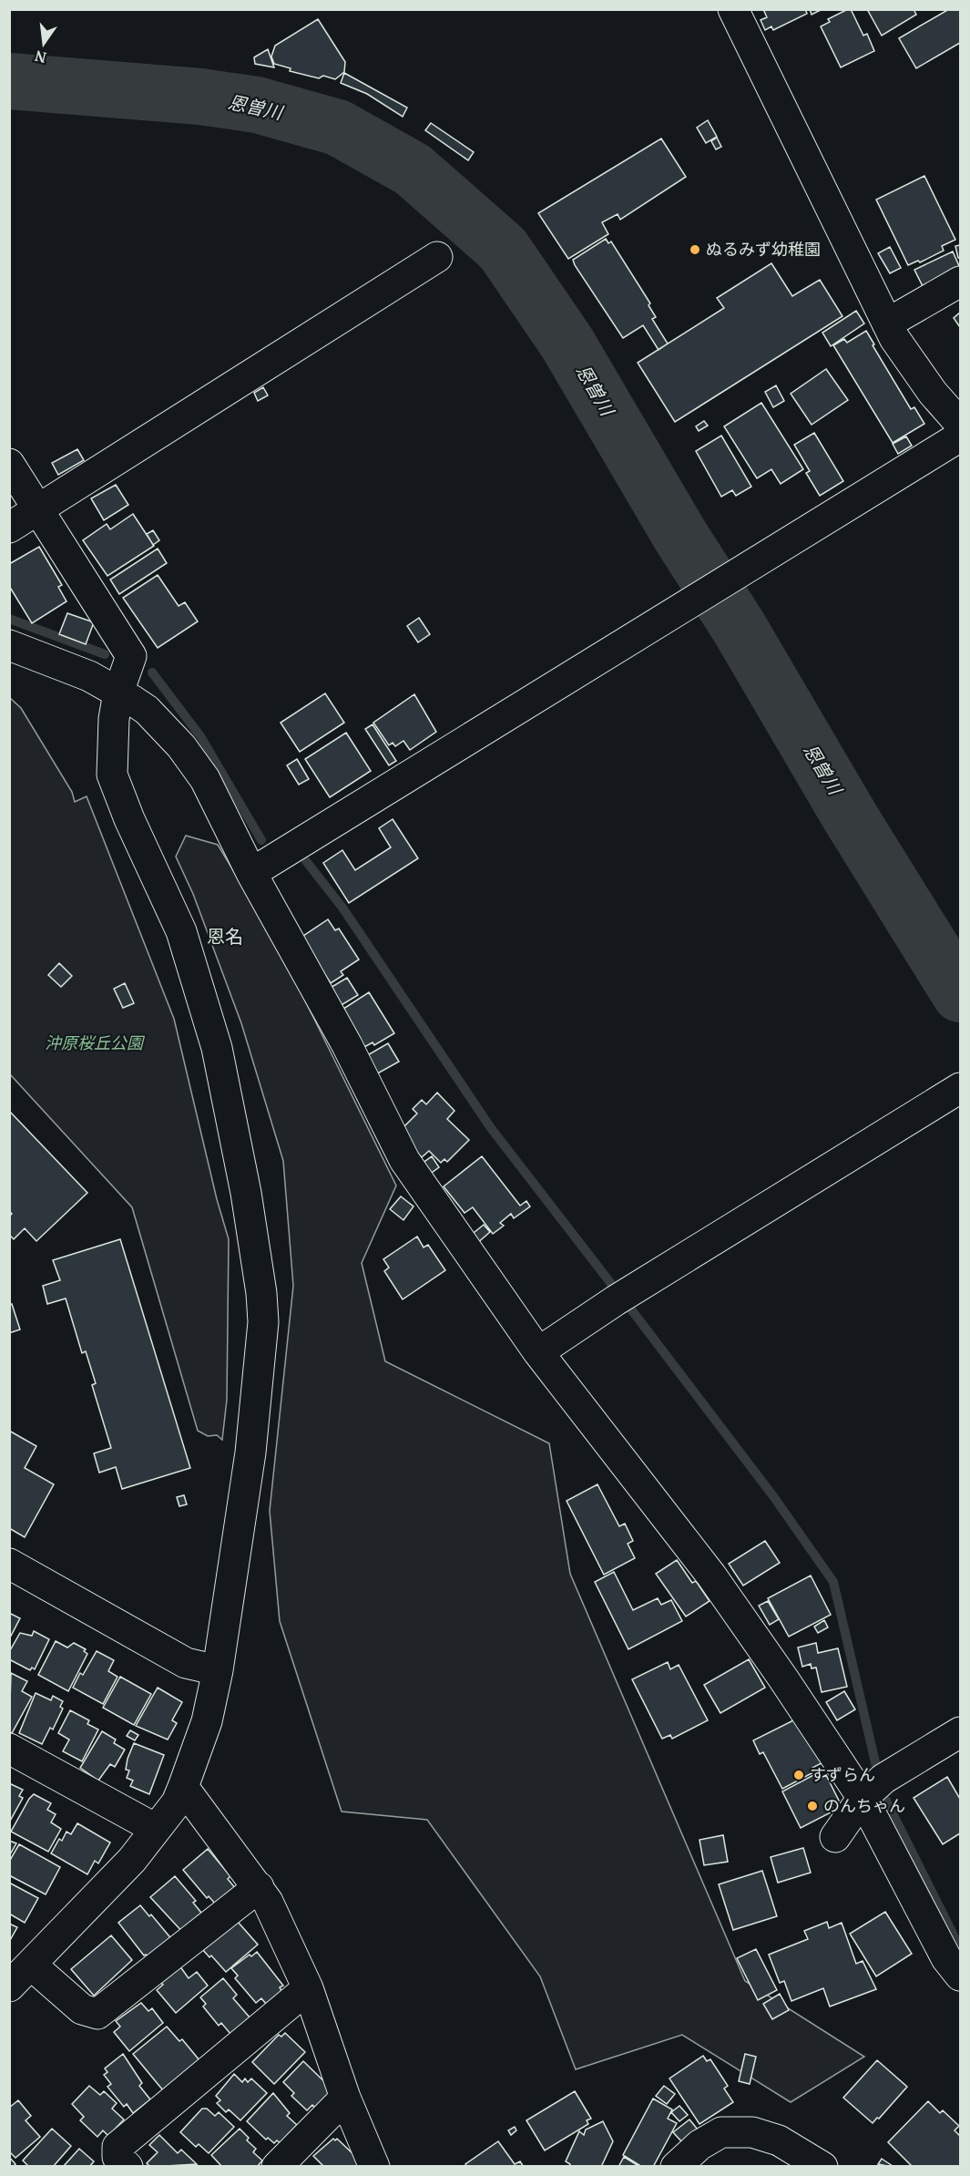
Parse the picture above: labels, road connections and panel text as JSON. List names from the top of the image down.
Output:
{
  "districts": ["恩名"],
  "water": ["恩曽川"],
  "parks": ["沖原桜丘公園"],
  "places": ["ぬるみず幼稚園", "すずらん", "のんちゃん"],
  "north": "bottom"
}
